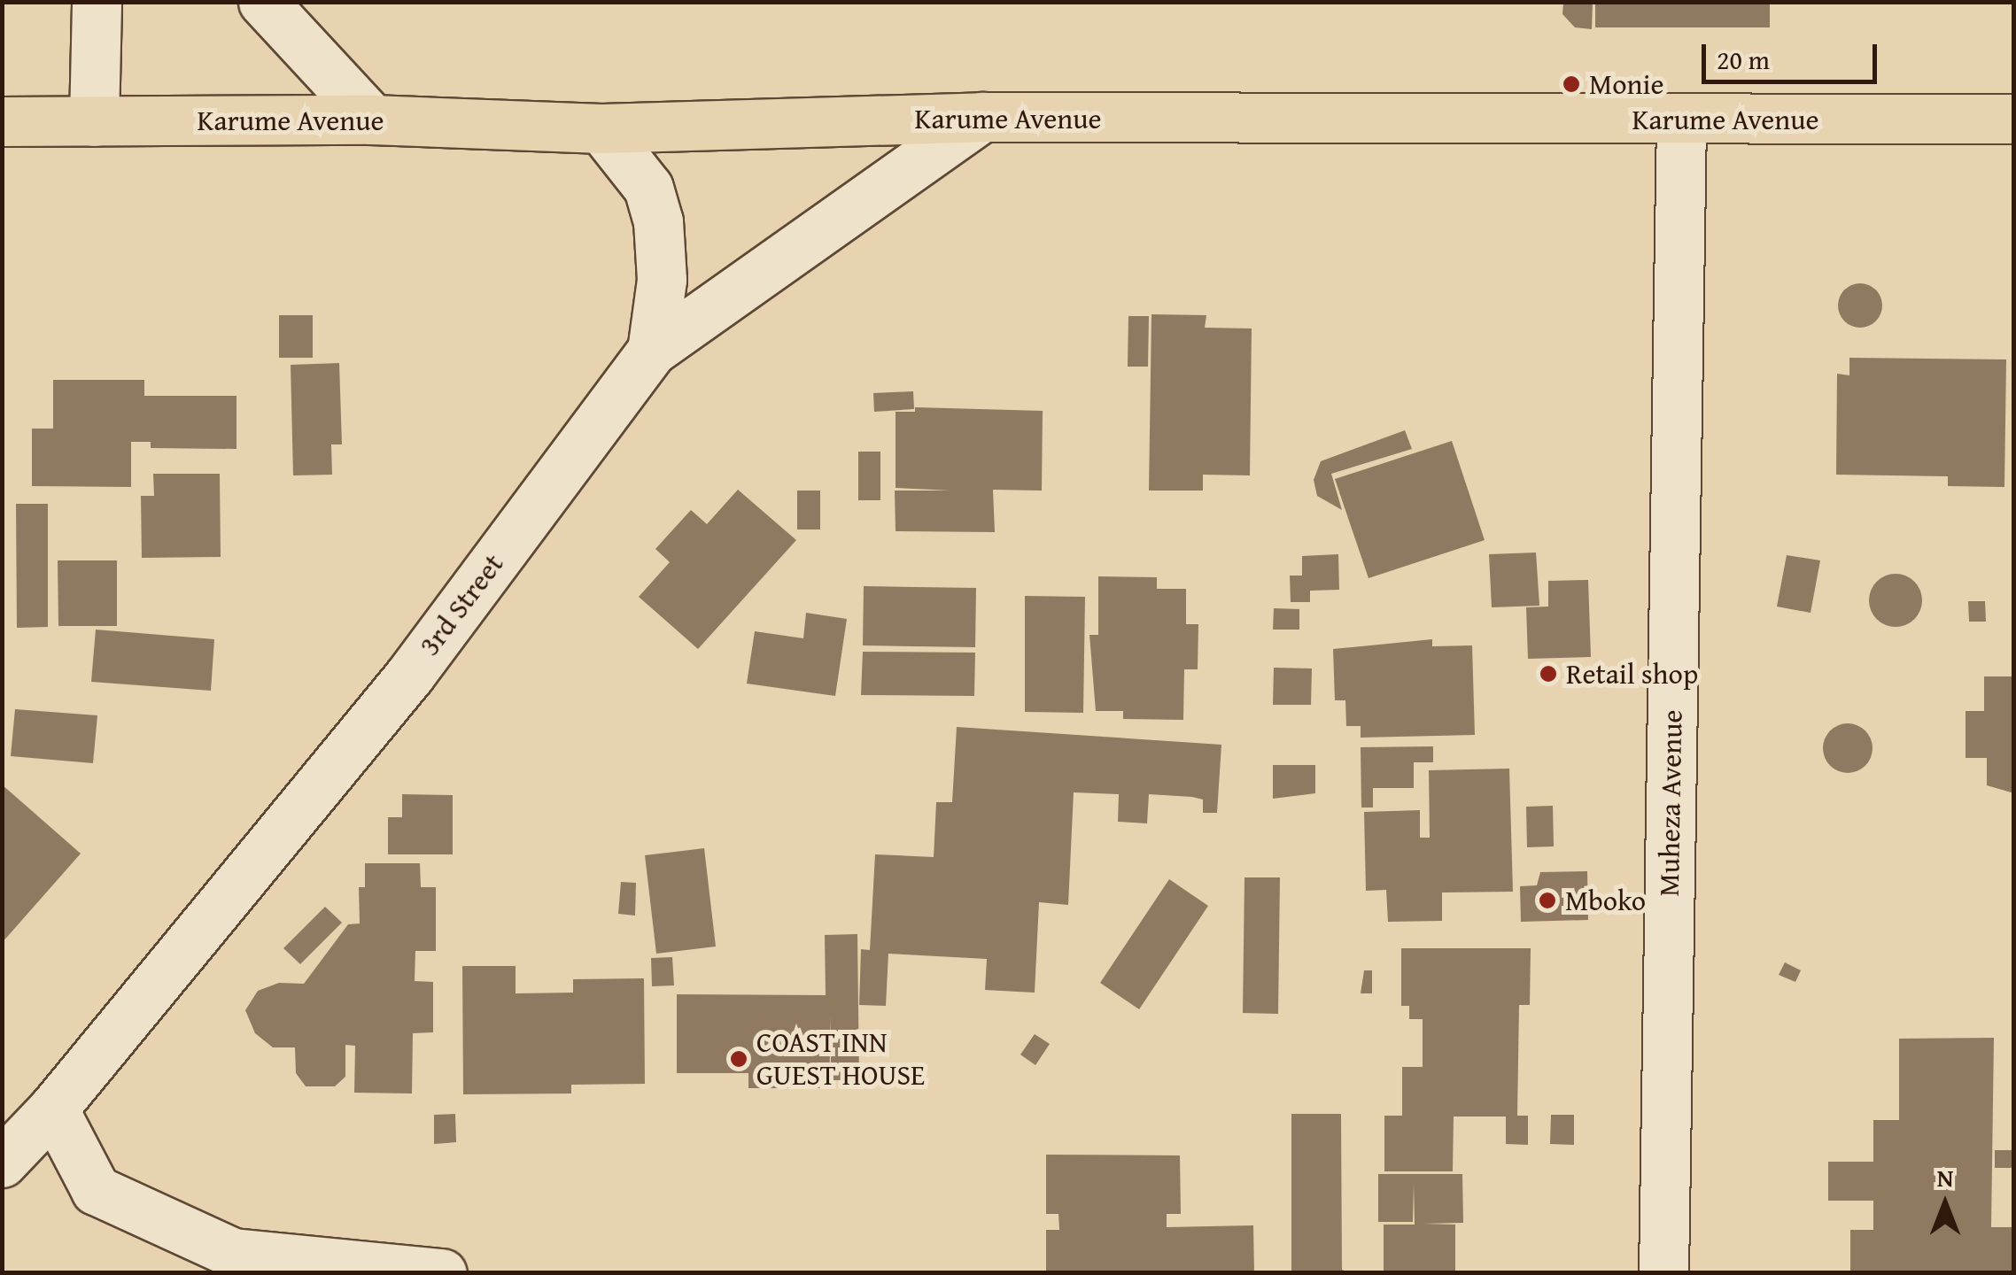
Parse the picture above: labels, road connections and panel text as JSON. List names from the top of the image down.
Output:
{
  "streets": {
    "main road": ["Karume Avenue"],
    "street": ["3rd Street", "Muheza Avenue"]
  },
  "crossings": [
    ["Karume Avenue", "3rd Street"],
    ["Karume Avenue", "Muheza Avenue"]
  ],
  "places": [
    "Monie",
    "Retail shop",
    "Mboko",
    "COAST INN GUEST HOUSE"
  ],
  "scale_bar": "20 m",
  "north": "top"
}
